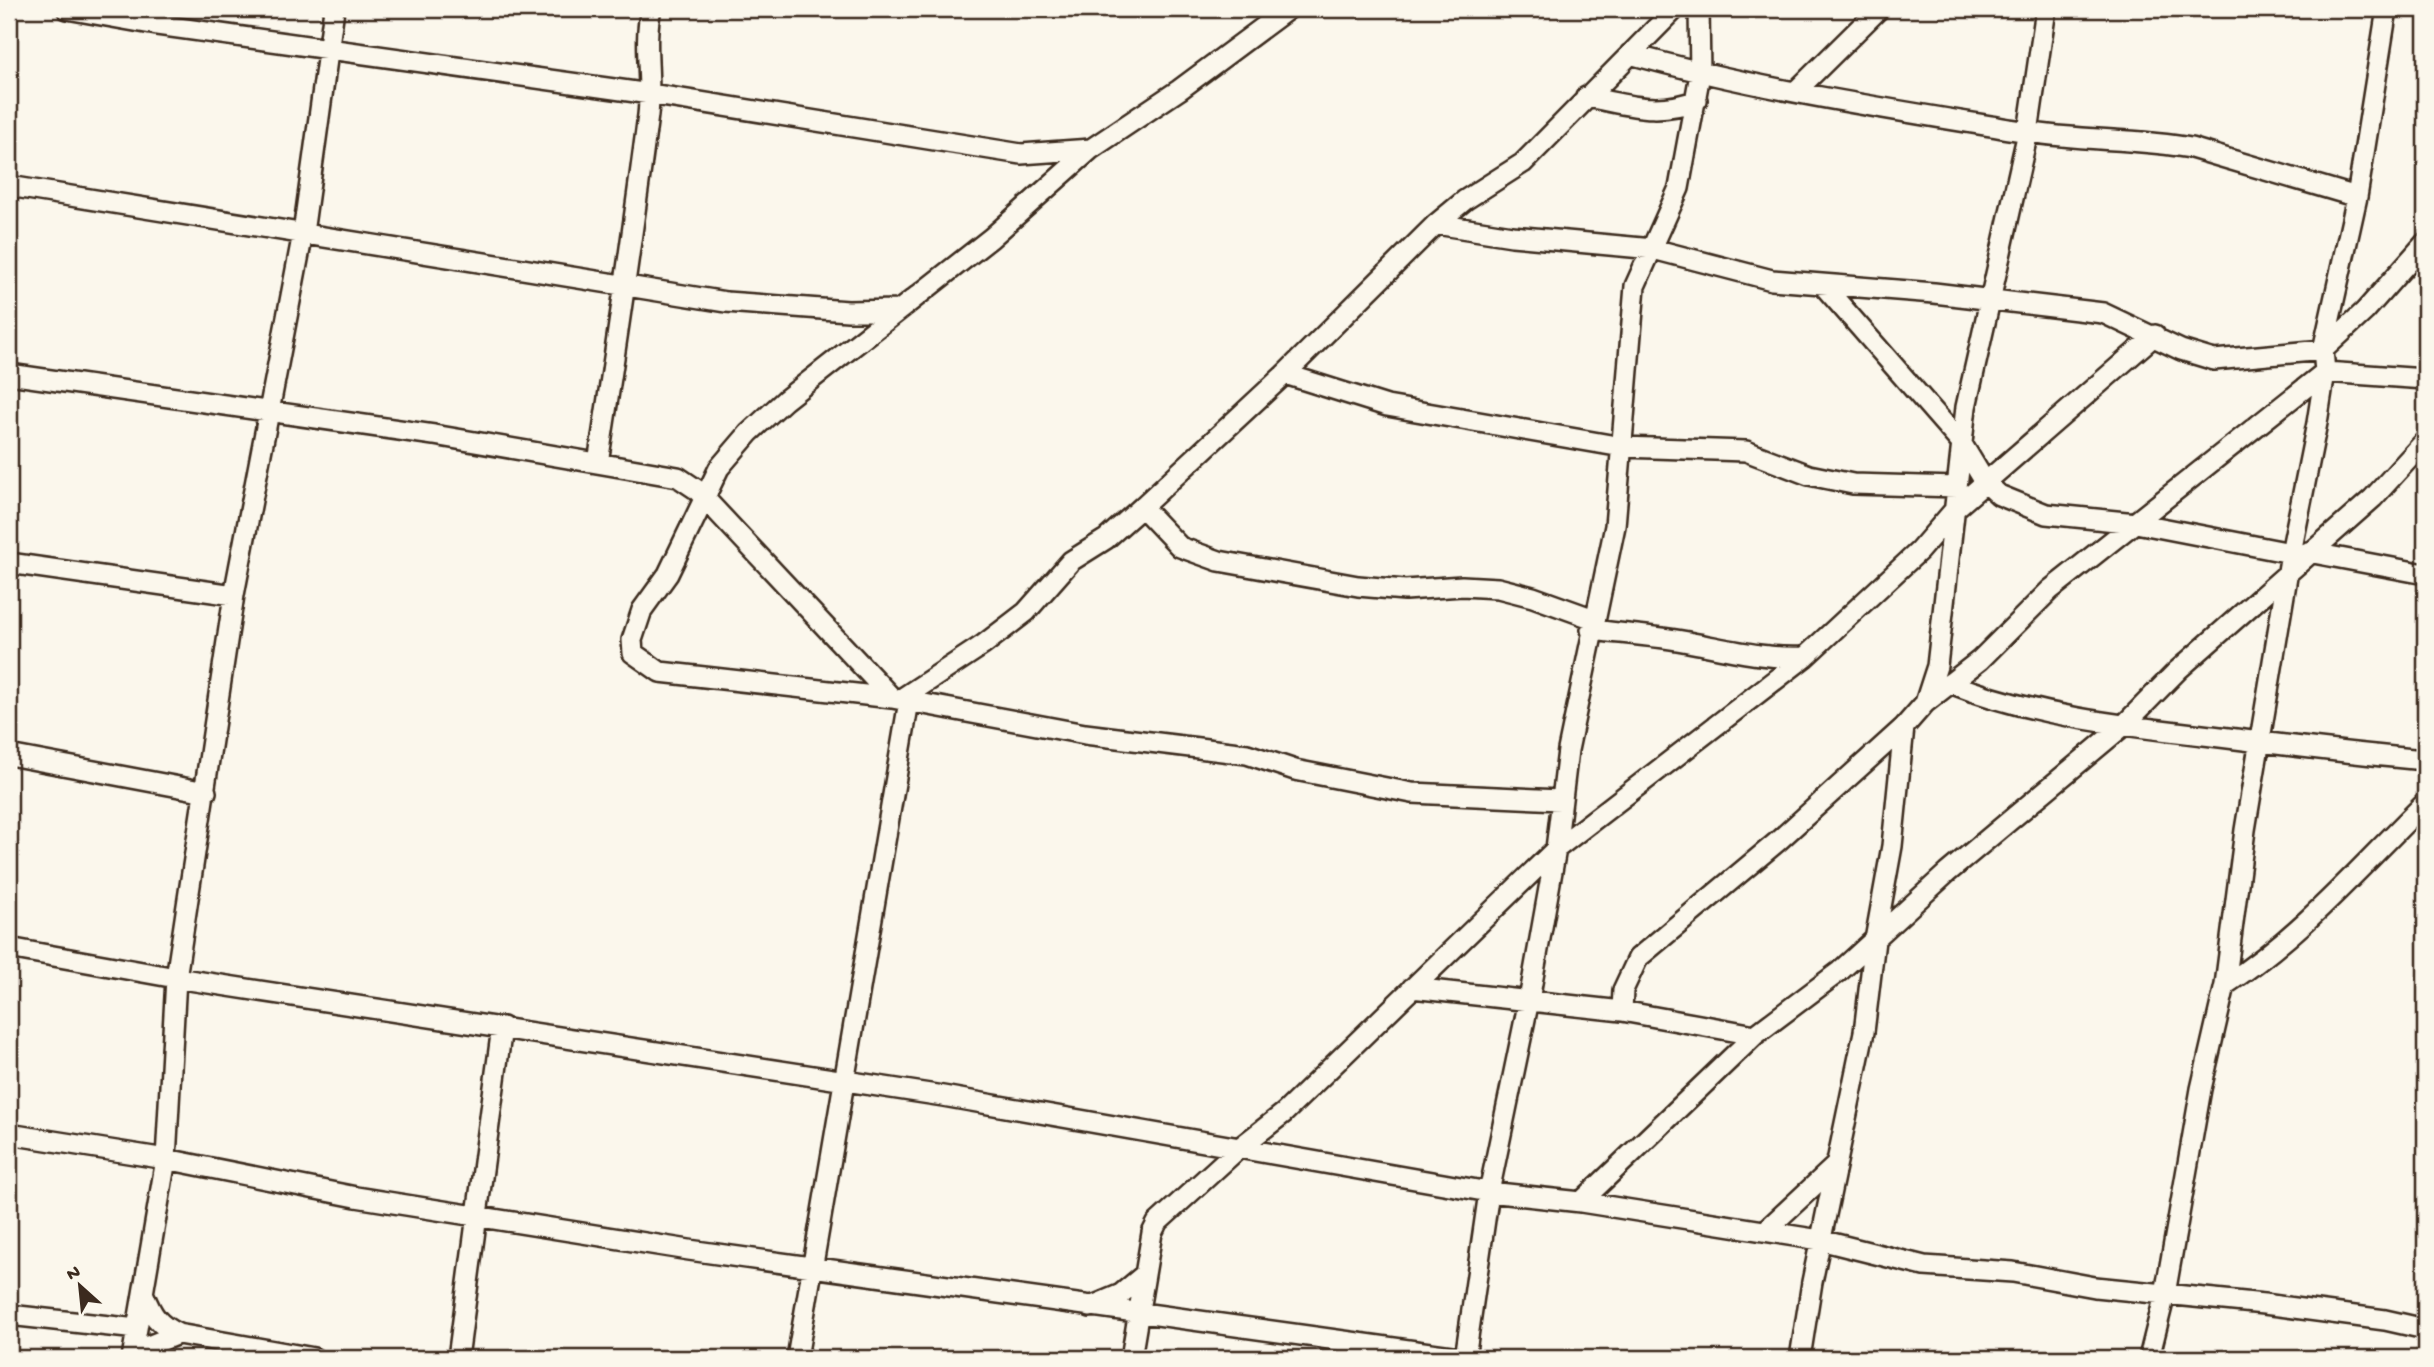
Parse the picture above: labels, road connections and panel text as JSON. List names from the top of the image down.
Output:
{
  "north": "top left"
}
